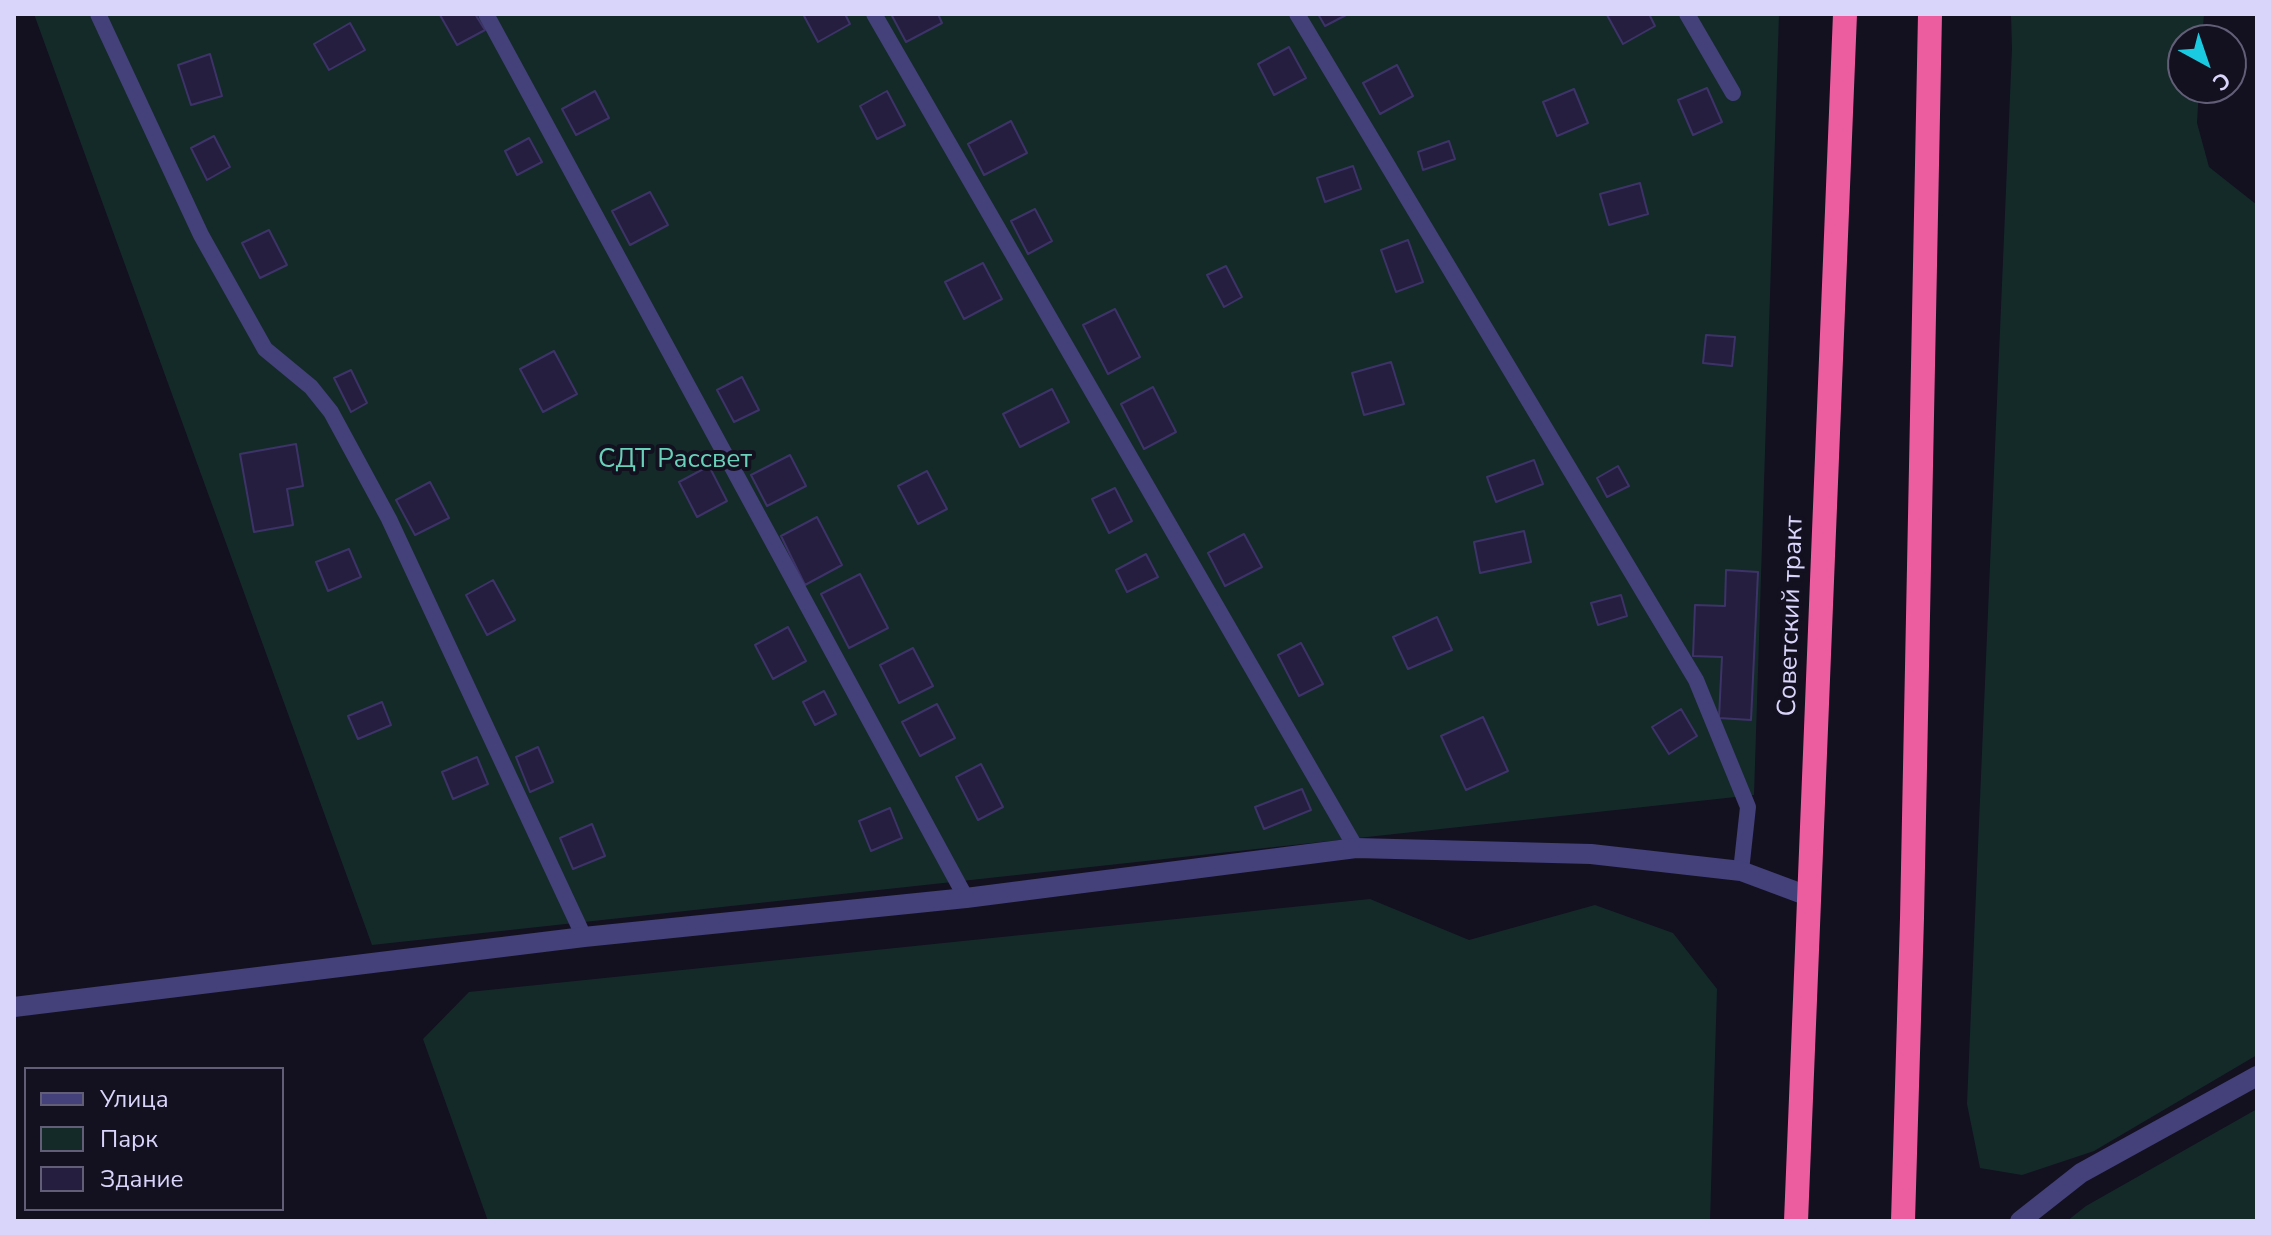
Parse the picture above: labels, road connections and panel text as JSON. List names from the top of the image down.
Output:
{
  "streets": {
    "highway": ["Советский тракт"]
  },
  "parks": ["СДТ Рассвет"],
  "legend": ["Улица", "Парк", "Здание"],
  "north": "bottom right"
}
